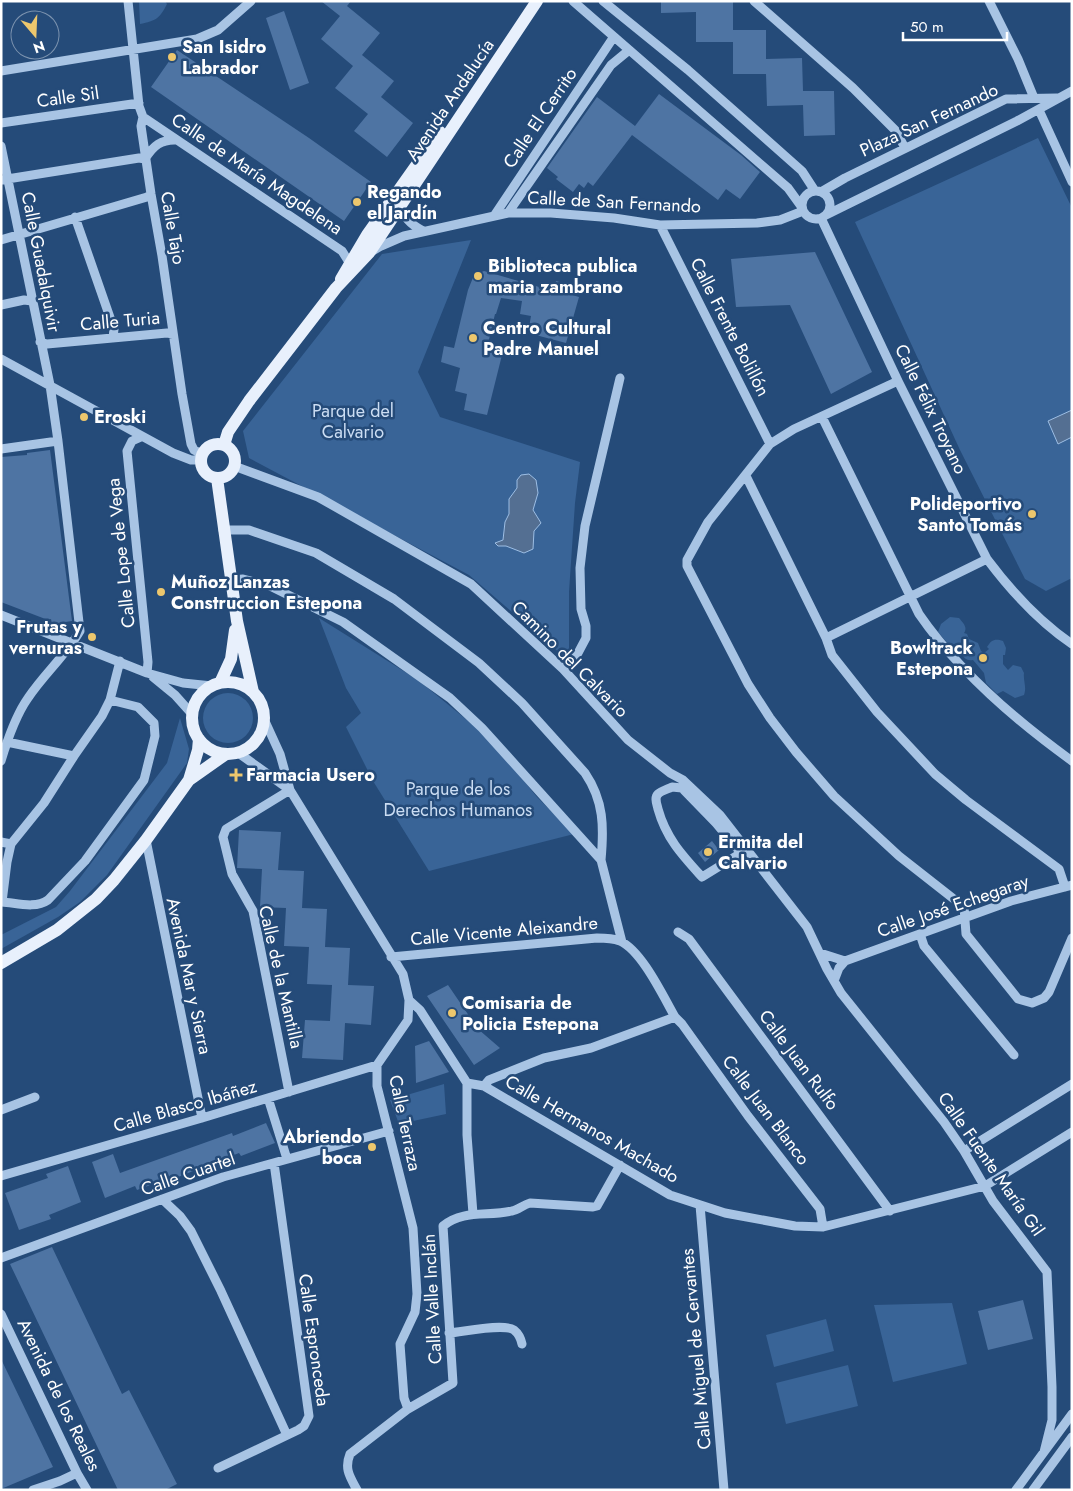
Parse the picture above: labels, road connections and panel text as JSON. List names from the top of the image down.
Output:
{
  "streets": {
    "main road": ["Avenida Andalucía"],
    "street": [
      "Calle Sil",
      "Calle El Cerrito",
      "Plaza San Fernando",
      "Calle de María Magdelena",
      "Calle de San Fernando",
      "Calle Tajo",
      "Calle Guadalquivir",
      "Calle Turia",
      "Calle Frente Bolillón",
      "Calle Félix Troyano",
      "Calle Lope de Vega",
      "Camino del Calvario",
      "Calle José Echegaray",
      "Calle Vicente Aleixandre",
      "Avenida Mar y Sierra",
      "Calle de la Mantilla",
      "Calle Juan Rulfo",
      "Calle Blasco Ibáñez",
      "Calle Juan Blanco",
      "Calle Terraza",
      "Calle Hermanos Machado",
      "Calle Fuente María Gil",
      "Calle Cuartel",
      "Calle Valle Inclán",
      "Calle Espronceda",
      "Calle Miguel de Cervantes",
      "Avenida de los Reales"
    ]
  },
  "crossings": [
    ["Calle Sil", "Calle Tajo"],
    ["Avenida Andalucía", "Calle de María Magdelena"],
    ["Avenida Andalucía", "Calle de San Fernando"],
    ["Avenida Andalucía", "Calle Tajo"],
    ["Avenida Andalucía", "Camino del Calvario"],
    ["Calle El Cerrito", "Calle de San Fernando"],
    ["Plaza San Fernando", "Calle de San Fernando"],
    ["Plaza San Fernando", "Calle Félix Troyano"],
    ["Calle de María Magdelena", "Calle Tajo"],
    ["Calle de San Fernando", "Calle Frente Bolillón"],
    ["Calle de San Fernando", "Calle Félix Troyano"],
    ["Calle Tajo", "Calle Turia"],
    ["Calle Tajo", "Camino del Calvario"],
    ["Calle Guadalquivir", "Calle Turia"],
    ["Camino del Calvario", "Calle Fuente María Gil"],
    ["Calle Vicente Aleixandre", "Calle Juan Blanco"],
    ["Calle Vicente Aleixandre", "Calle Terraza"],
    ["Avenida Mar y Sierra", "Calle Blasco Ibáñez"],
    ["Calle de la Mantilla", "Calle Blasco Ibáñez"],
    ["Calle de la Mantilla", "Calle Terraza"],
    ["Calle Juan Rulfo", "Calle Hermanos Machado"],
    ["Calle Blasco Ibáñez", "Calle Terraza"],
    ["Calle Juan Blanco", "Calle Hermanos Machado"],
    ["Calle Terraza", "Calle Cuartel"],
    ["Calle Terraza", "Calle Valle Inclán"],
    ["Calle Hermanos Machado", "Calle Fuente María Gil"],
    ["Calle Hermanos Machado", "Calle Miguel de Cervantes"],
    ["Calle Cuartel", "Calle Espronceda"]
  ],
  "parks": ["Parque del Calvario", "Parque de los Derechos Humanos"],
  "places": {
    "other": [
      "San Isidro Labrador",
      "Regando el Jardín",
      "Biblioteca publica maria zambrano",
      "Centro Cultural Padre Manuel",
      "Eroski",
      "Polideportivo Santo Tomás",
      "Muñoz Lanzas Construccion Estepona",
      "Frutas y vernuras",
      "Bowltrack Estepona",
      "Ermita del Calvario",
      "Comisaria de Policia Estepona",
      "Abriendo boca"
    ],
    "health": ["Farmacia Usero"]
  },
  "scale_bar": "50 m",
  "north": "bottom"
}
